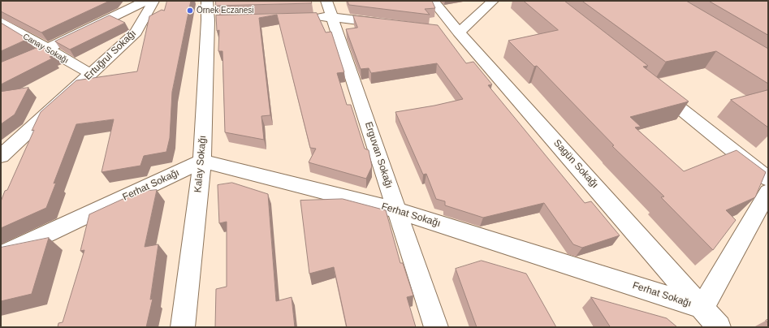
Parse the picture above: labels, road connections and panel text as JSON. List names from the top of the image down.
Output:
{
  "streets": {
    "street": [
      "Canay Sokağı",
      "Ertuğrul Sokağı",
      "Erguvan Sokağı",
      "Kalay Sokağı",
      "Sagün Sokağı",
      "Ferhat Sokağı"
    ]
  },
  "crossings": [
    ["Canay Sokağı", "Ertuğrul Sokağı"],
    ["Erguvan Sokağı", "Ferhat Sokağı"],
    ["Kalay Sokağı", "Ferhat Sokağı"],
    ["Sagün Sokağı", "Ferhat Sokağı"]
  ],
  "places": ["Örnek Eczanesi"]
}
